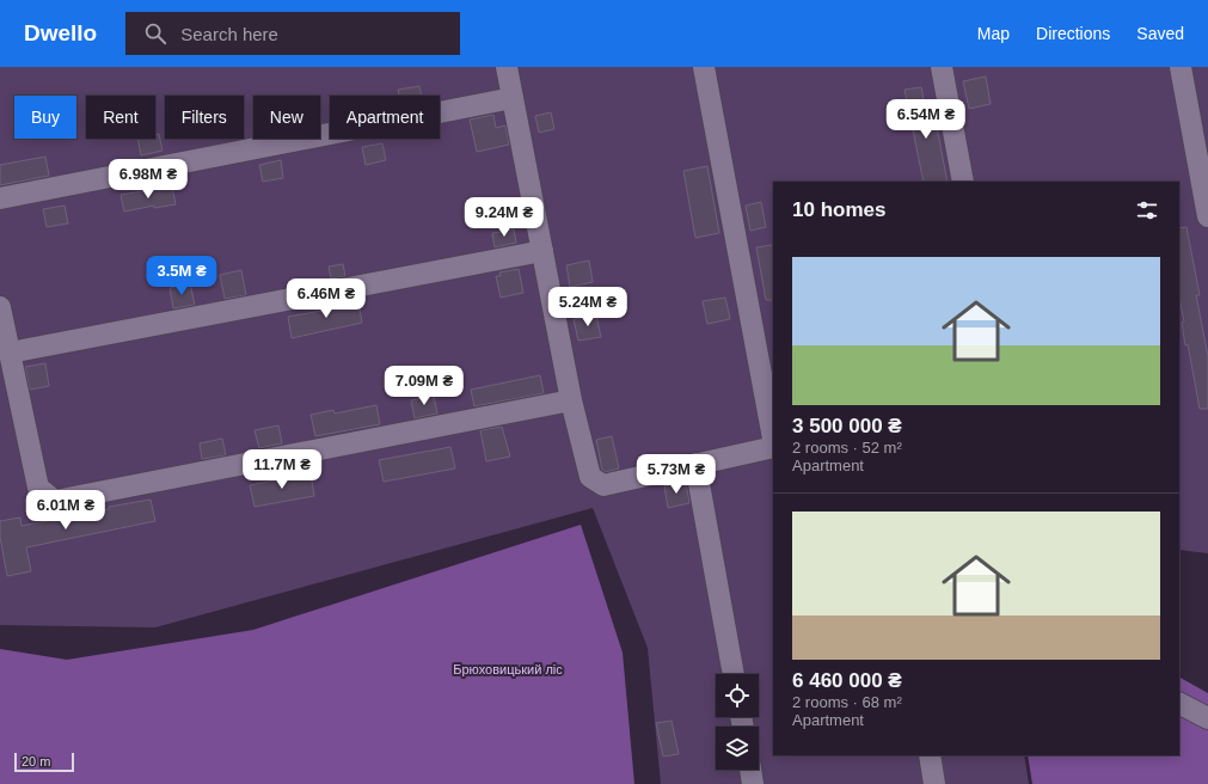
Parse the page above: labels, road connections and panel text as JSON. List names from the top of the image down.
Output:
{
  "parks": ["Брюховицький ліс"],
  "scale_bar": "20 m",
  "page": {
    "header": "Dwello",
    "search": "Search here",
    "nav": ["Map", "Directions", "Saved"],
    "chip": [
      "Buy",
      "Rent",
      "Filters",
      "New",
      "Apartment"
    ],
    "price": [
      "6.54M ₴",
      "6.98M ₴",
      "9.24M ₴",
      "3.5M ₴",
      "6.46M ₴",
      "5.24M ₴",
      "7.09M ₴",
      "11.7M ₴",
      "5.73M ₴",
      "6.01M ₴"
    ],
    "heading": "10 homes",
    "list": [
      {
        "name": "3 500 000 ₴",
        "note": "2 rooms · 52 m² · Apartment"
      },
      {
        "name": "6 460 000 ₴",
        "note": "2 rooms · 68 m² · Apartment"
      }
    ],
    "scale": "20 m"
  }
}
